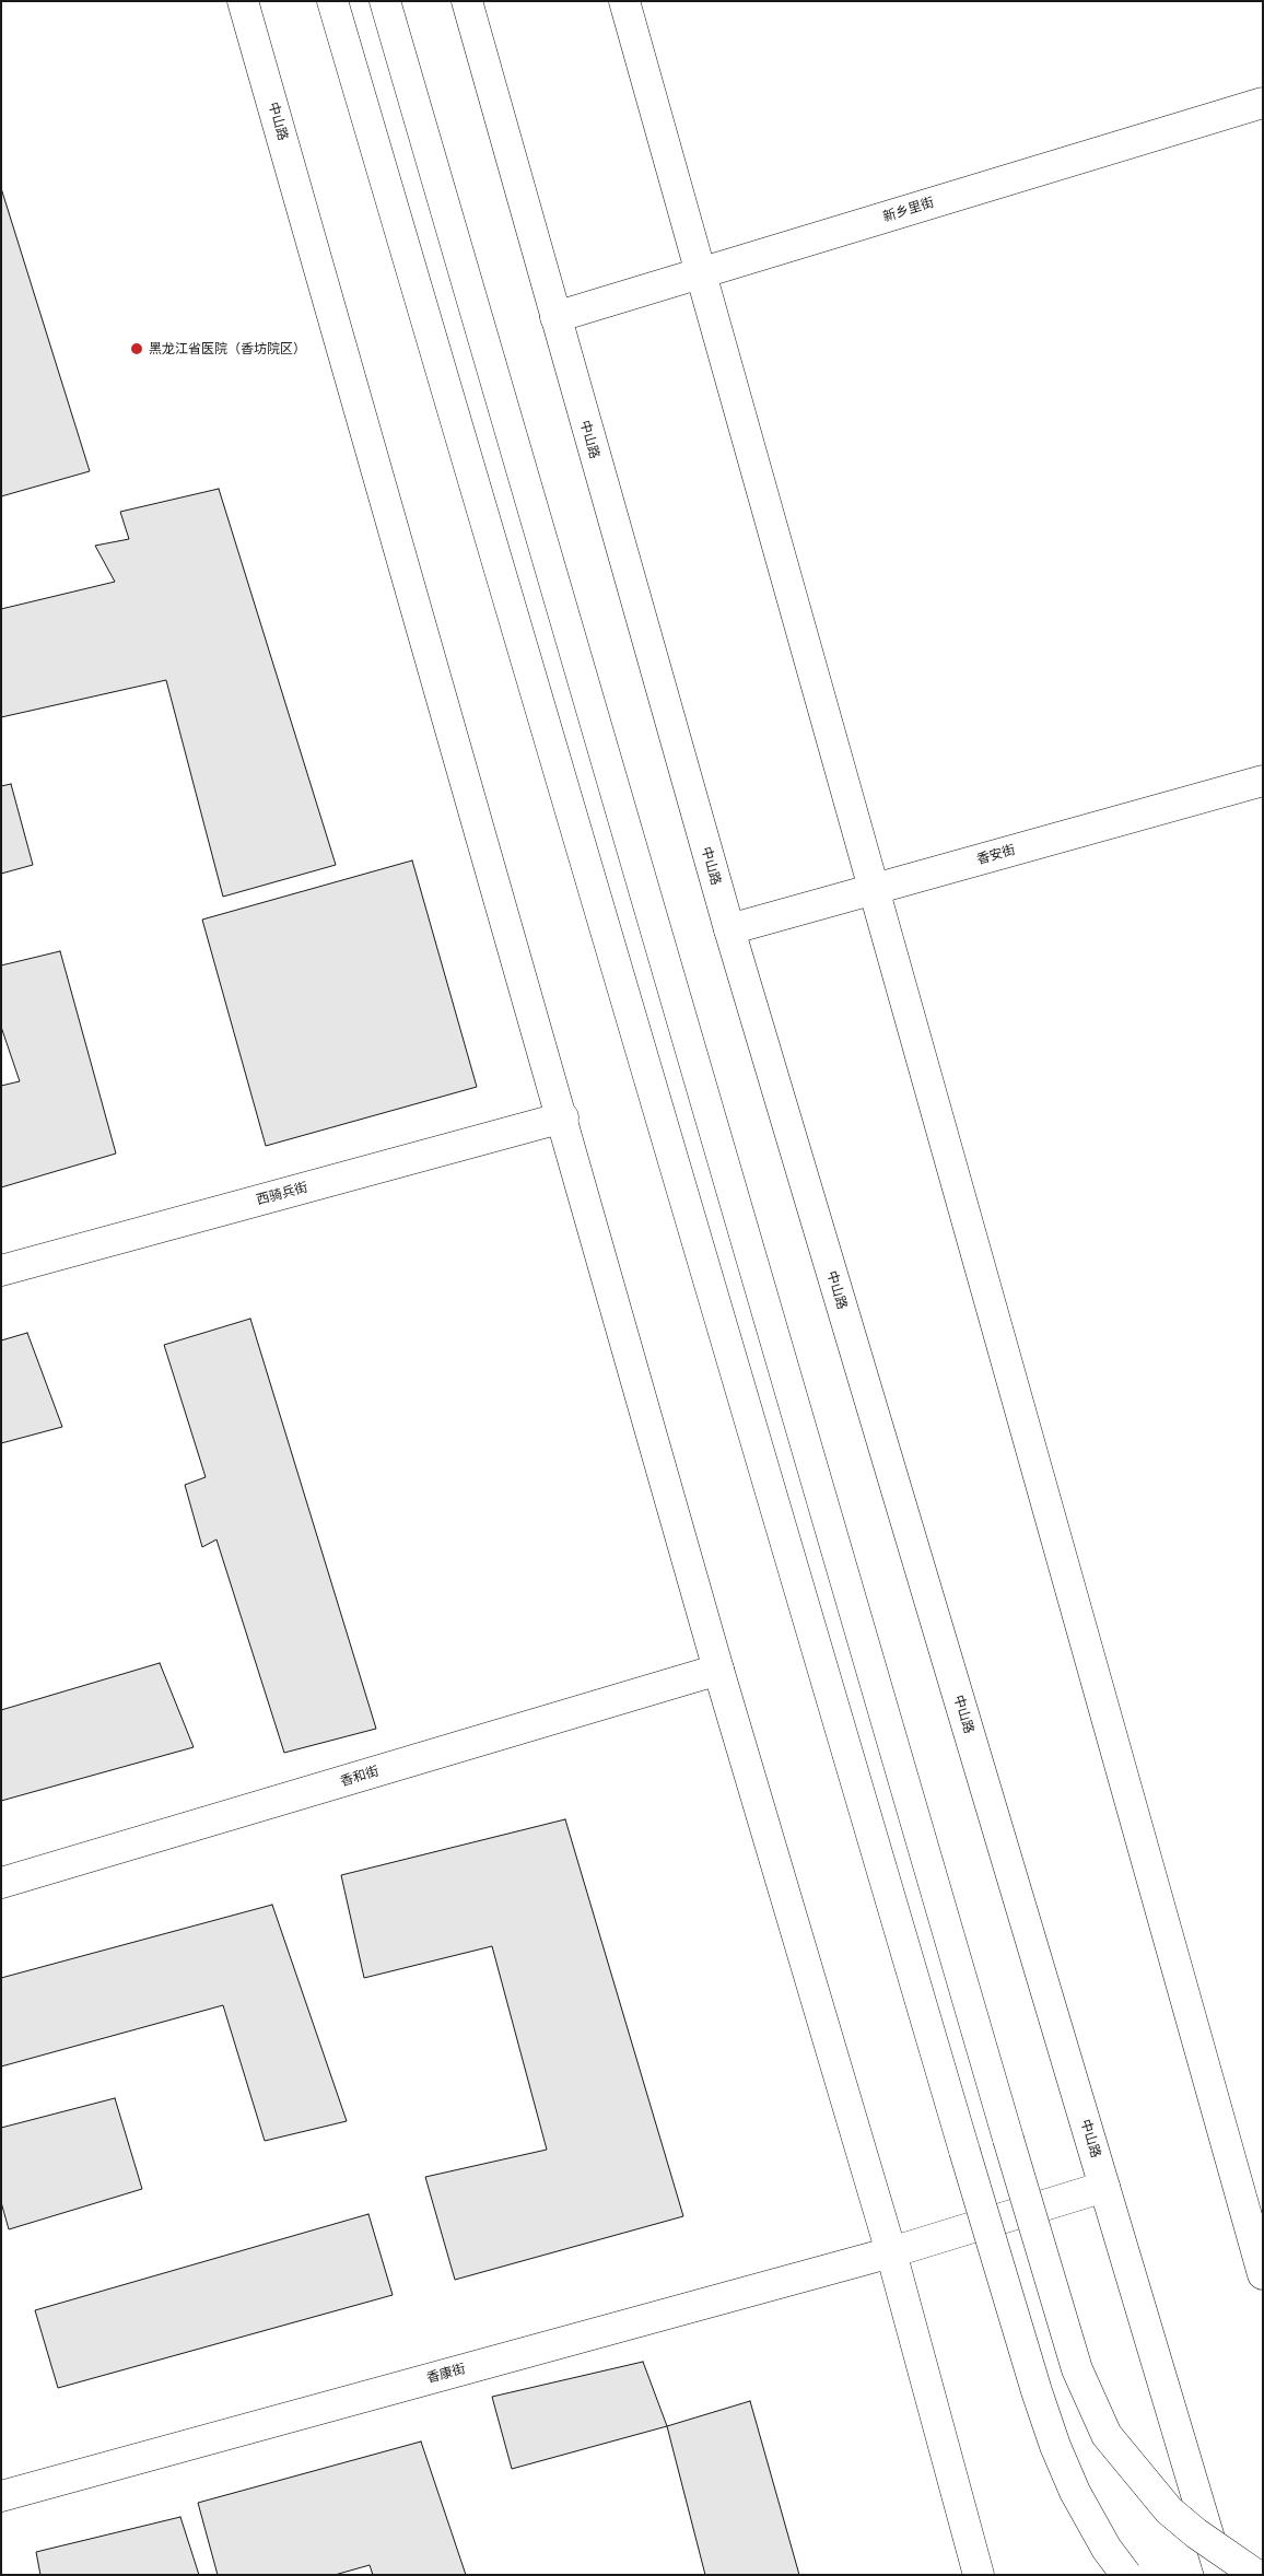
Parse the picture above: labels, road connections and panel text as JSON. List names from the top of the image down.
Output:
{
  "streets": {
    "main road": [
      "中山路",
      "新乡里街",
      "香安街",
      "西骑兵街",
      "香和街",
      "香康街"
    ]
  },
  "crossings": [
    ["中山路", "新乡里街"],
    ["中山路", "香安街"],
    ["中山路", "西骑兵街"],
    ["中山路", "香和街"],
    ["中山路", "香康街"]
  ],
  "places": ["黑龙江省医院（香坊院区）"]
}
